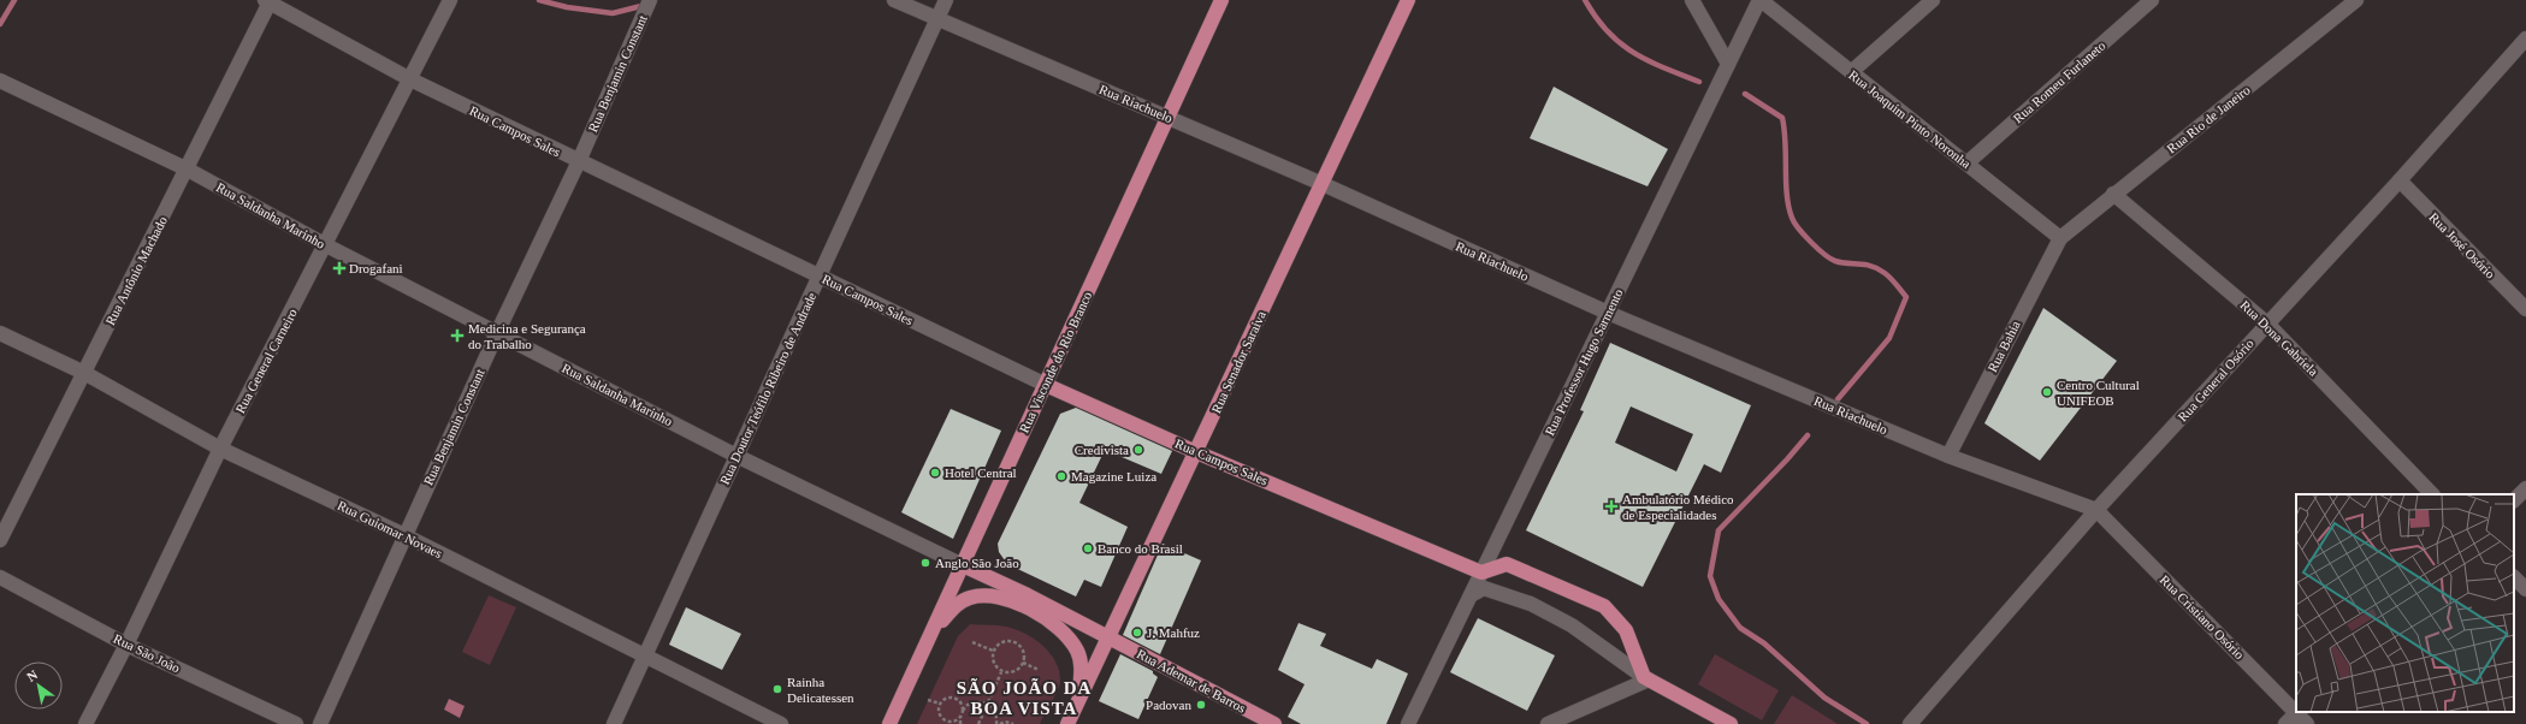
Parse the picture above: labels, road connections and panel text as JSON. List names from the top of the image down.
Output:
{
  "streets": {
    "main road": [
      "Rua Campos Sales",
      "Rua Saldanha Marinho",
      "Rua Visconde do Rio Branco",
      "Rua Senador Saraiva",
      "Rua Ademar de Barros"
    ],
    "street": [
      "Rua Benjamin Constant",
      "Rua Romeu Furlaneto",
      "Rua Riachuelo",
      "Rua Joaquim Pinto Noronha",
      "Rua Rio de Janeiro",
      "Rua José Osório",
      "Rua Antônio Machado",
      "Rua Dona Gabriela",
      "Rua Bahia",
      "Rua General Carneiro",
      "Rua Professor Hugo Sarmento",
      "Rua General Osório",
      "Rua Doutor Teófilo Ribeiro de Andrade",
      "Rua Guiomar Novaes",
      "Rua Cristiano Osório",
      "Rua São João"
    ]
  },
  "crossings": [
    ["Rua Benjamin Constant", "Rua Campos Sales"],
    ["Rua Benjamin Constant", "Rua Saldanha Marinho"],
    ["Rua Benjamin Constant", "Rua Guiomar Novaes"],
    ["Rua Romeu Furlaneto", "Rua Joaquim Pinto Noronha"],
    ["Rua Riachuelo", "Rua Bahia"],
    ["Rua Riachuelo", "Rua Visconde do Rio Branco"],
    ["Rua Riachuelo", "Rua Senador Saraiva"],
    ["Rua Riachuelo", "Rua Professor Hugo Sarmento"],
    ["Rua Riachuelo", "Rua General Osório"],
    ["Rua Riachuelo", "Rua Doutor Teófilo Ribeiro de Andrade"],
    ["Rua Riachuelo", "Rua Cristiano Osório"],
    ["Rua Joaquim Pinto Noronha", "Rua Rio de Janeiro"],
    ["Rua Joaquim Pinto Noronha", "Rua Bahia"],
    ["Rua Joaquim Pinto Noronha", "Rua Professor Hugo Sarmento"],
    ["Rua Rio de Janeiro", "Rua Dona Gabriela"],
    ["Rua Rio de Janeiro", "Rua Bahia"],
    ["Rua Campos Sales", "Rua Antônio Machado"],
    ["Rua Campos Sales", "Rua General Carneiro"],
    ["Rua Campos Sales", "Rua Visconde do Rio Branco"],
    ["Rua Campos Sales", "Rua Senador Saraiva"],
    ["Rua Campos Sales", "Rua Professor Hugo Sarmento"],
    ["Rua Campos Sales", "Rua Doutor Teófilo Ribeiro de Andrade"],
    ["Rua Saldanha Marinho", "Rua Antônio Machado"],
    ["Rua Saldanha Marinho", "Rua General Carneiro"],
    ["Rua Saldanha Marinho", "Rua Visconde do Rio Branco"],
    ["Rua Saldanha Marinho", "Rua Senador Saraiva"],
    ["Rua Saldanha Marinho", "Rua Doutor Teófilo Ribeiro de Andrade"],
    ["Rua Saldanha Marinho", "Rua Ademar de Barros"],
    ["Rua José Osório", "Rua General Osório"],
    ["Rua Antônio Machado", "Rua Guiomar Novaes"],
    ["Rua Dona Gabriela", "Rua General Osório"],
    ["Rua General Carneiro", "Rua Guiomar Novaes"],
    ["Rua General Carneiro", "Rua São João"],
    ["Rua Senador Saraiva", "Rua Ademar de Barros"],
    ["Rua General Osório", "Rua Cristiano Osório"],
    ["Rua Doutor Teófilo Ribeiro de Andrade", "Rua Guiomar Novaes"]
  ],
  "districts": ["SÃO JOÃO DA BOA VISTA"],
  "places": {
    "health": ["Drogafani", "Medicina e Segurança do Trabalho", "Ambulatório Médico de Especialidades"],
    "other": [
      "Centro Cultural UNIFEOB",
      "Credivista",
      "Hotel Central",
      "Magazine Luiza",
      "Banco do Brasil",
      "Anglo São João",
      "J. Mahfuz",
      "Rainha Delicatessen",
      "Padovan"
    ]
  },
  "north": "top left"
}
